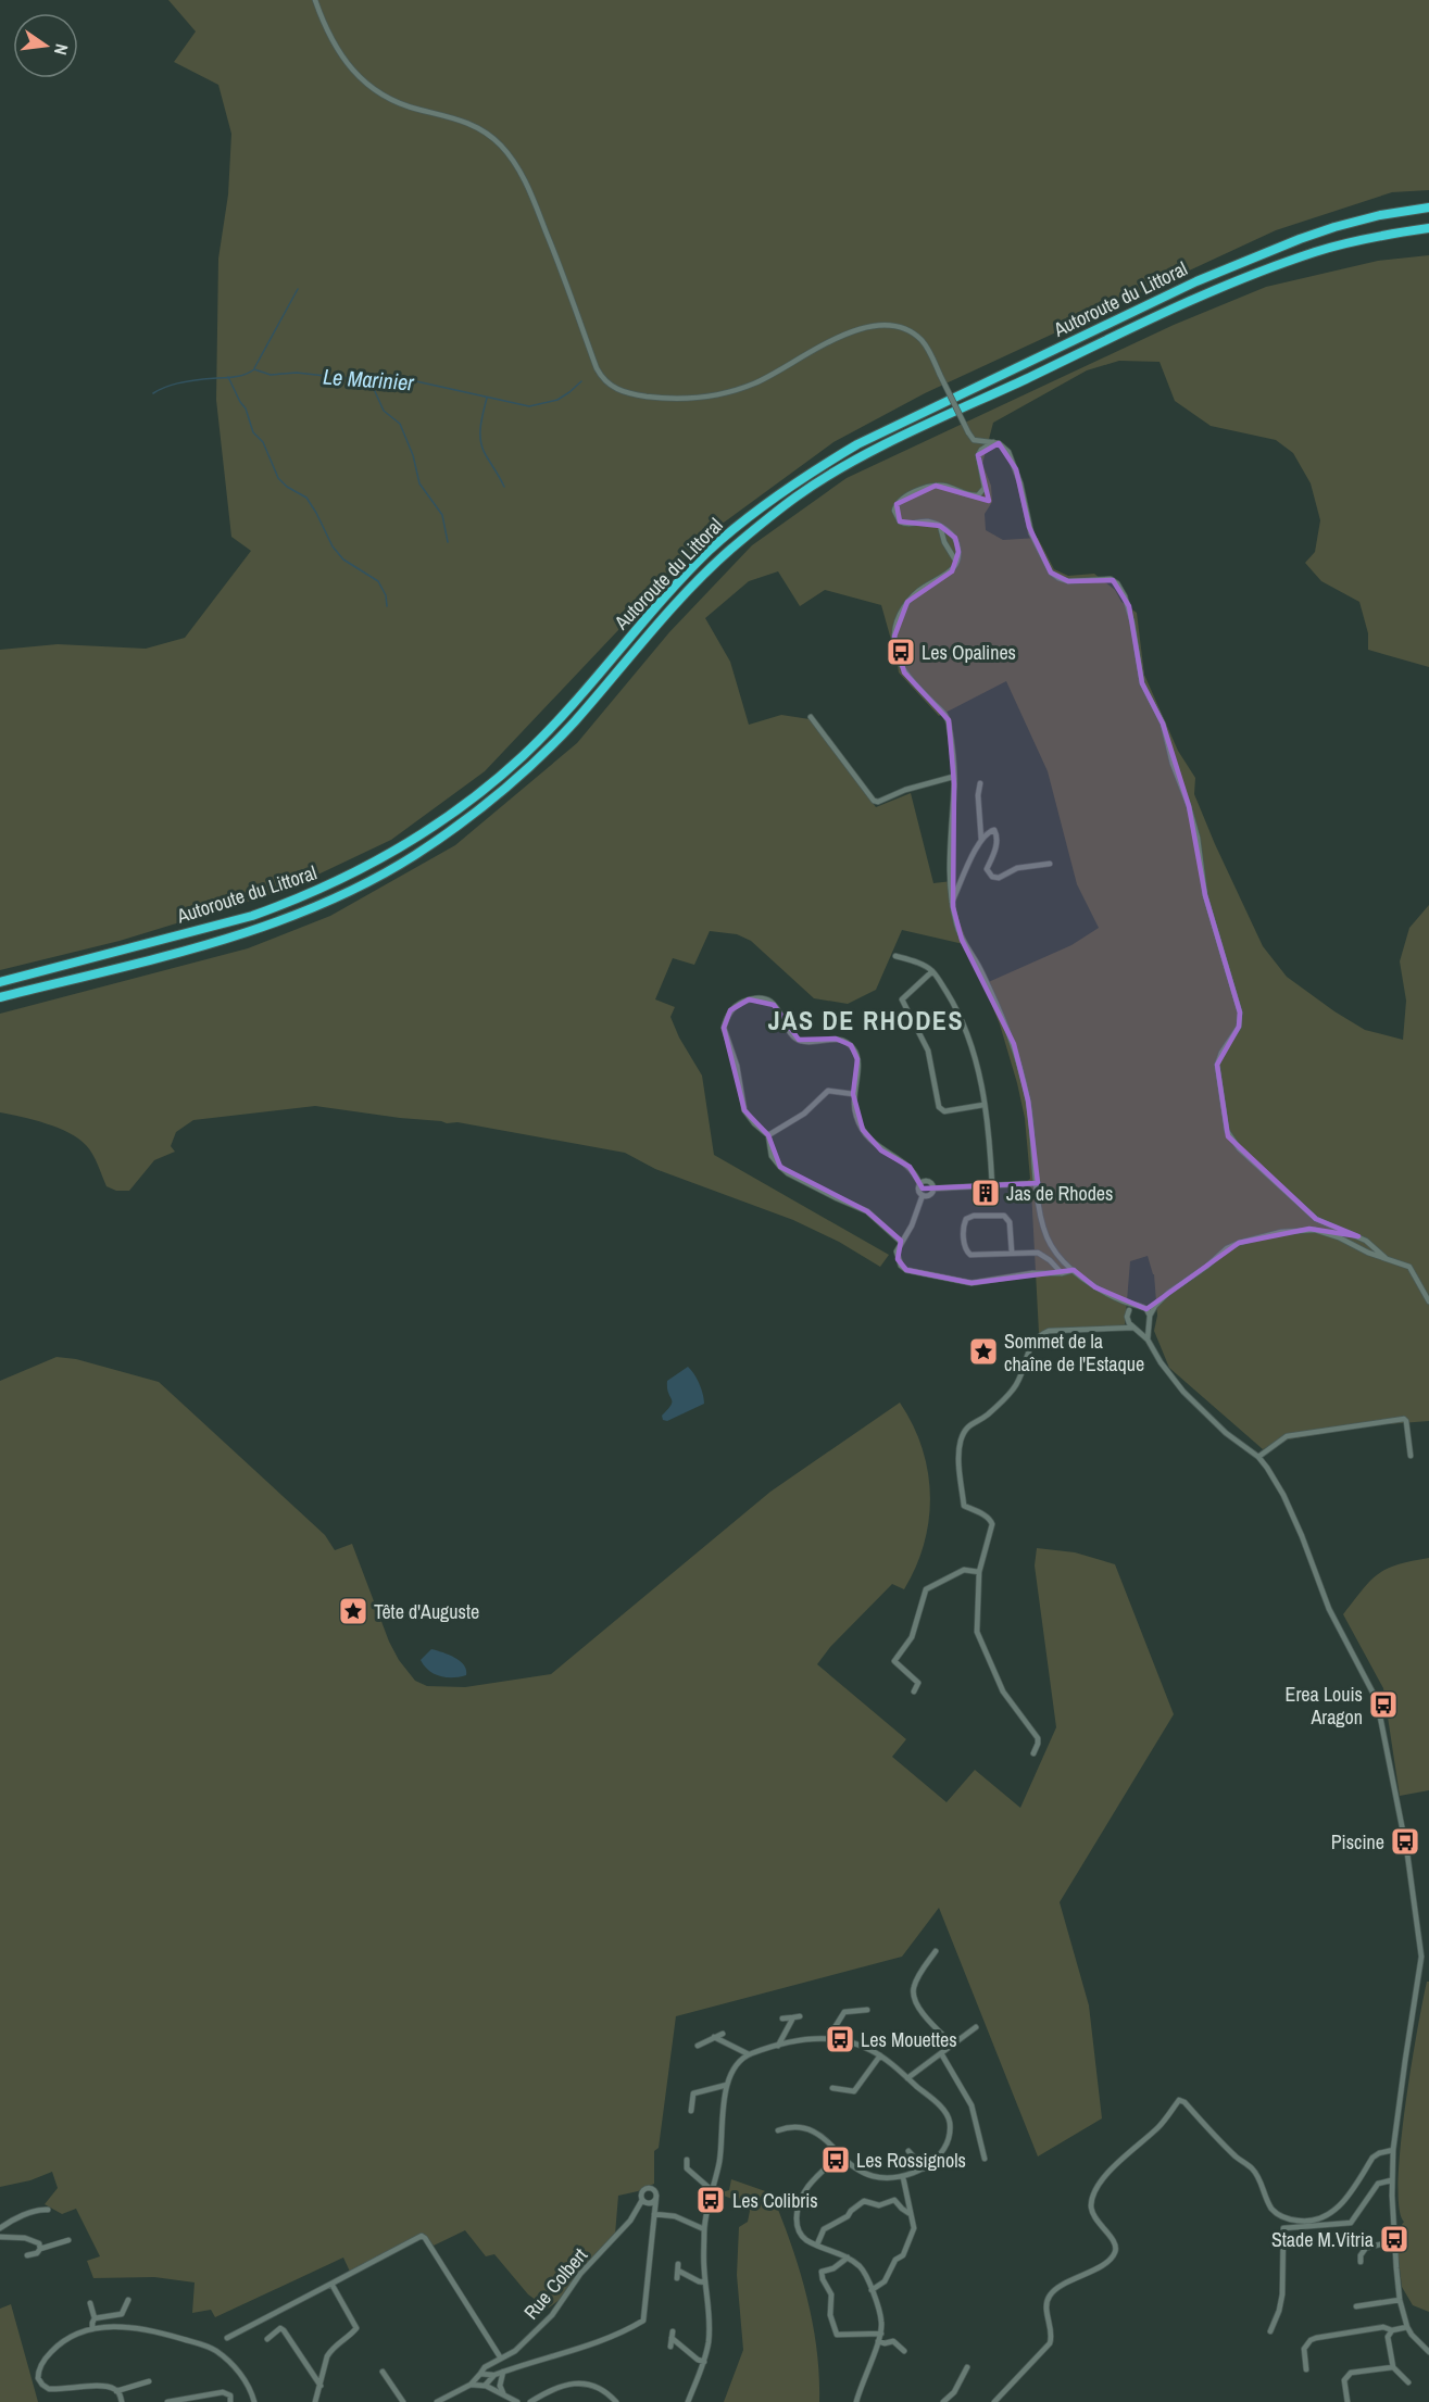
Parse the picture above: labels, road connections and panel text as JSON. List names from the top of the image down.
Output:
{
  "streets": {
    "highway": ["Autoroute du Littoral"],
    "street": ["Rue Colbert"]
  },
  "districts": ["JAS DE RHODES"],
  "water": ["Le Marinier"],
  "places": {
    "bus stop": [
      "Les Opalines",
      "Erea Louis Aragon",
      "Piscine",
      "Les Mouettes",
      "Les Rossignols",
      "Les Colibris",
      "Stade M.Vitria"
    ],
    "building": ["Jas de Rhodes"],
    "place": ["Sommet de la chaîne de l'Estaque", "Tête d'Auguste"]
  },
  "north": "right"
}
